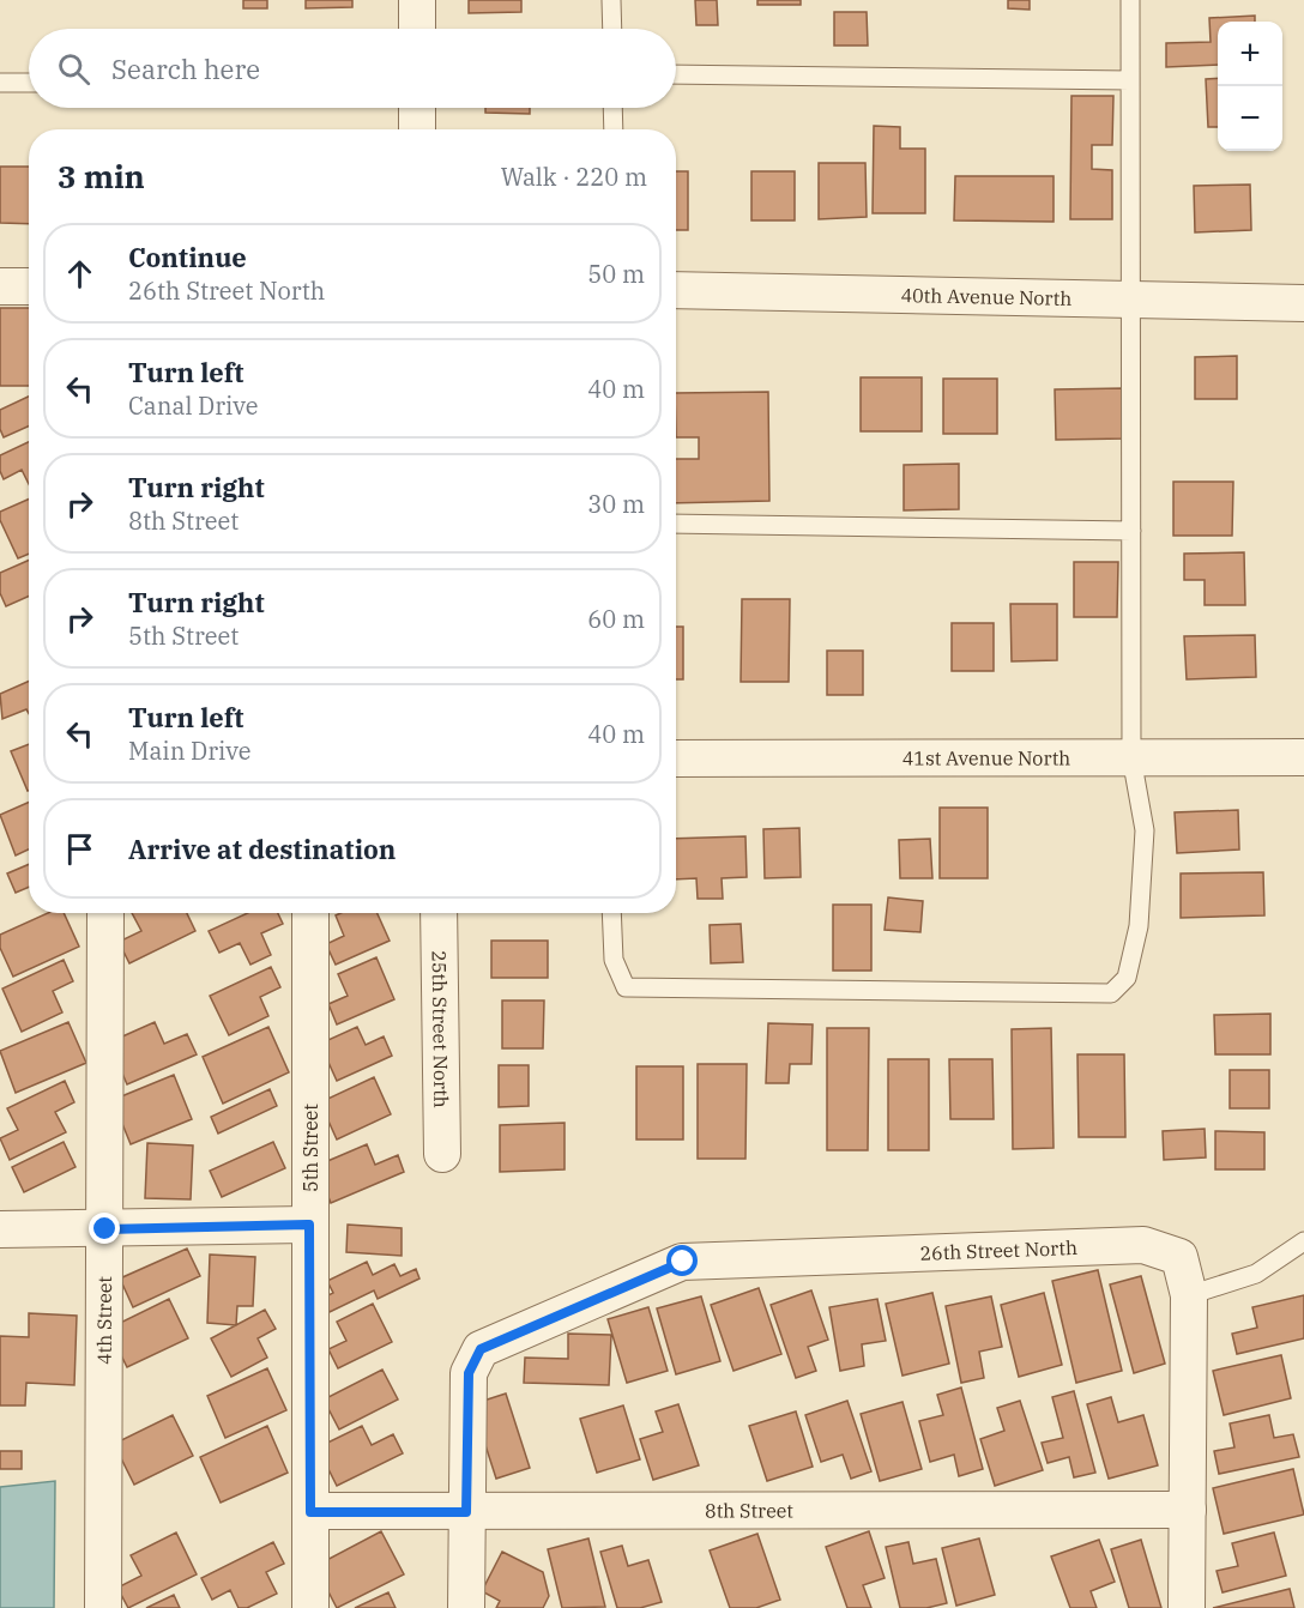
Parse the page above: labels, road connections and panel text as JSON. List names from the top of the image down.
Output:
{
  "streets": {
    "street": [
      "40th Avenue North",
      "41st Avenue North",
      "25th Street North",
      "5th Street",
      "26th Street North",
      "4th Street",
      "8th Street"
    ]
  },
  "crossings": [
    ["5th Street", "8th Street"],
    ["26th Street North", "8th Street"]
  ],
  "page": {
    "map_buttons": ["+", "−"],
    "search": "Search here",
    "heading": ["3 min", "Walk · 220 m"],
    "list": [
      ["Continue", "26th Street North", "50 m"],
      ["Turn left", "Canal Drive", "40 m"],
      ["Turn right", "8th Street", "30 m"],
      ["Turn right", "5th Street", "60 m"],
      ["Turn left", "Main Drive", "40 m"],
      "Arrive at destination"
    ]
  }
}
